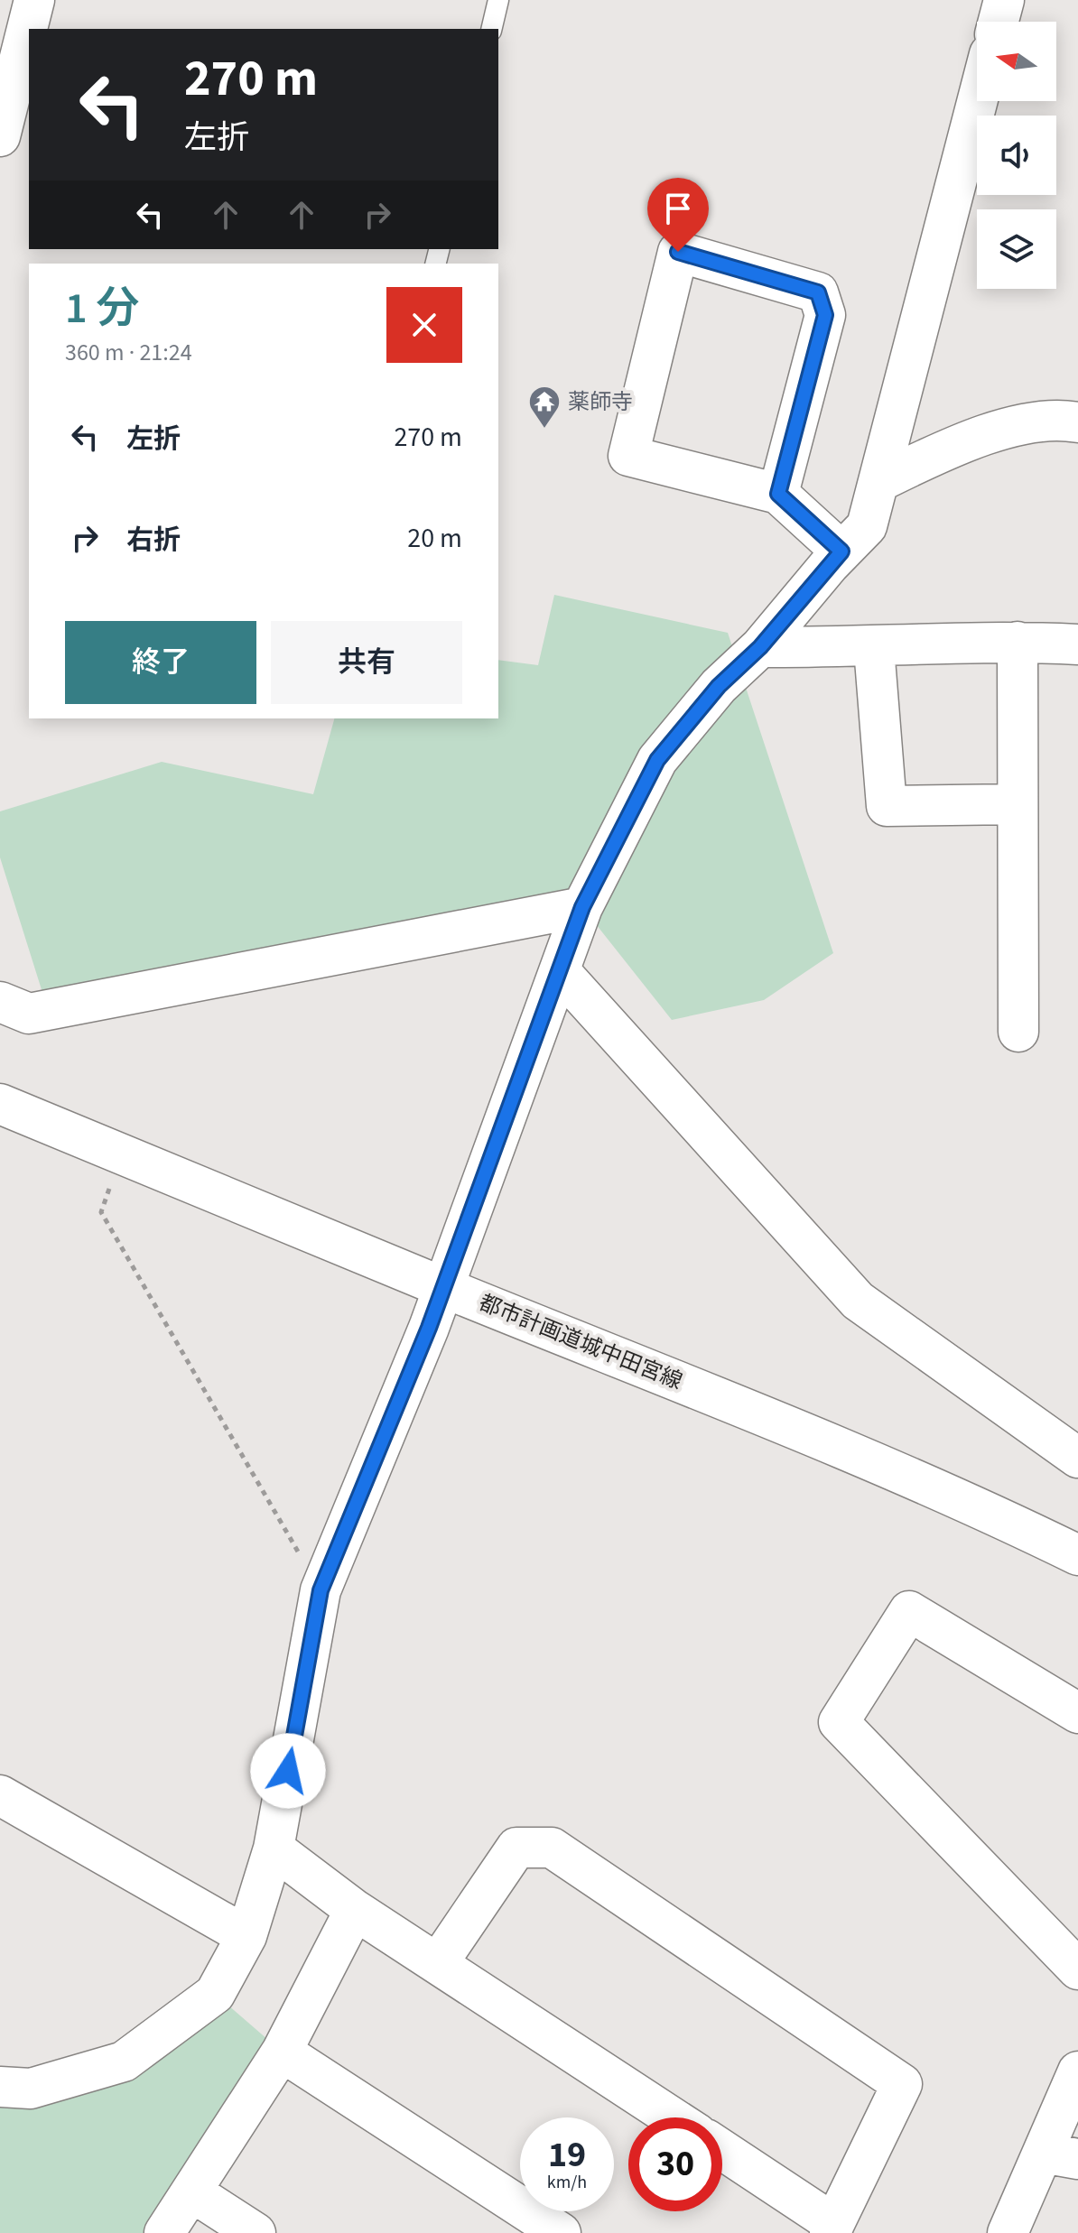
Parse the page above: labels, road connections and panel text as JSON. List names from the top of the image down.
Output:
{
  "streets": {
    "street": ["都市計画道城中田宮線"]
  },
  "places": {
    "temple": ["薬師寺"]
  },
  "north": "left",
  "page": {
    "turn": ["270 m", "左折"],
    "heading": ["1 分", "360 m · 21:24"],
    "list": [
      {
        "name": "左折",
        "value": "270 m"
      },
      {
        "name": "右折",
        "value": "20 m"
      }
    ],
    "buttons": ["終了", "共有"],
    "speed": "19 km/h",
    "limit": "30"
  }
}
